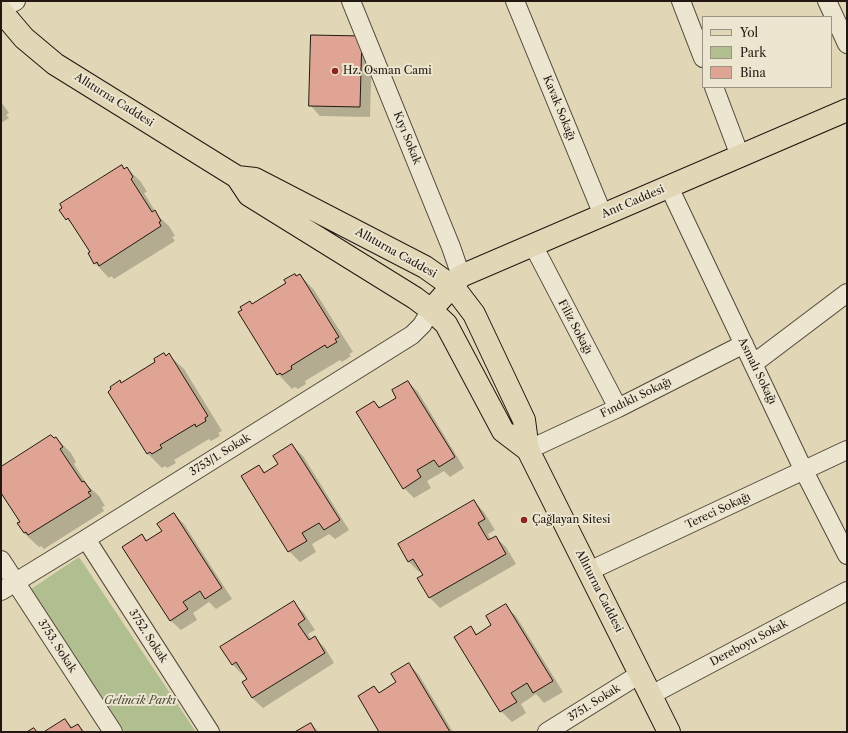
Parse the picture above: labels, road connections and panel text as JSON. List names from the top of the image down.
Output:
{
  "streets": {
    "main road": ["Allıturna Caddesi", "Anıt Caddesi"],
    "street": [
      "Kavak Sokağı",
      "Kıyı Sokak",
      "Filiz Sokağı",
      "Asmalı Sokağı",
      "Fındıklı Sokağı",
      "3753/1. Sokak",
      "Tereci Sokağı",
      "3752. Sokak",
      "Dereboyu Sokak",
      "3753. Sokak",
      "3751. Sokak"
    ]
  },
  "crossings": [
    ["Allıturna Caddesi", "Kıyı Sokak"],
    ["Allıturna Caddesi", "Anıt Caddesi"],
    ["Allıturna Caddesi", "Fındıklı Sokağı"],
    ["Allıturna Caddesi", "3753/1. Sokak"],
    ["Allıturna Caddesi", "Tereci Sokağı"],
    ["Allıturna Caddesi", "Dereboyu Sokak"],
    ["Allıturna Caddesi", "3751. Sokak"],
    ["Kavak Sokağı", "Anıt Caddesi"],
    ["Kıyı Sokak", "Anıt Caddesi"],
    ["Anıt Caddesi", "Filiz Sokağı"],
    ["Anıt Caddesi", "Asmalı Sokağı"],
    ["Anıt Caddesi", "3753/1. Sokak"],
    ["Filiz Sokağı", "Fındıklı Sokağı"],
    ["Asmalı Sokağı", "Fındıklı Sokağı"],
    ["Asmalı Sokağı", "Tereci Sokağı"],
    ["3753/1. Sokak", "3752. Sokak"],
    ["3753/1. Sokak", "3753. Sokak"]
  ],
  "parks": ["Gelincik Parkı"],
  "places": ["Hz. Osman Cami", "Çağlayan Sitesi"],
  "legend": ["Yol", "Park", "Bina"]
}
